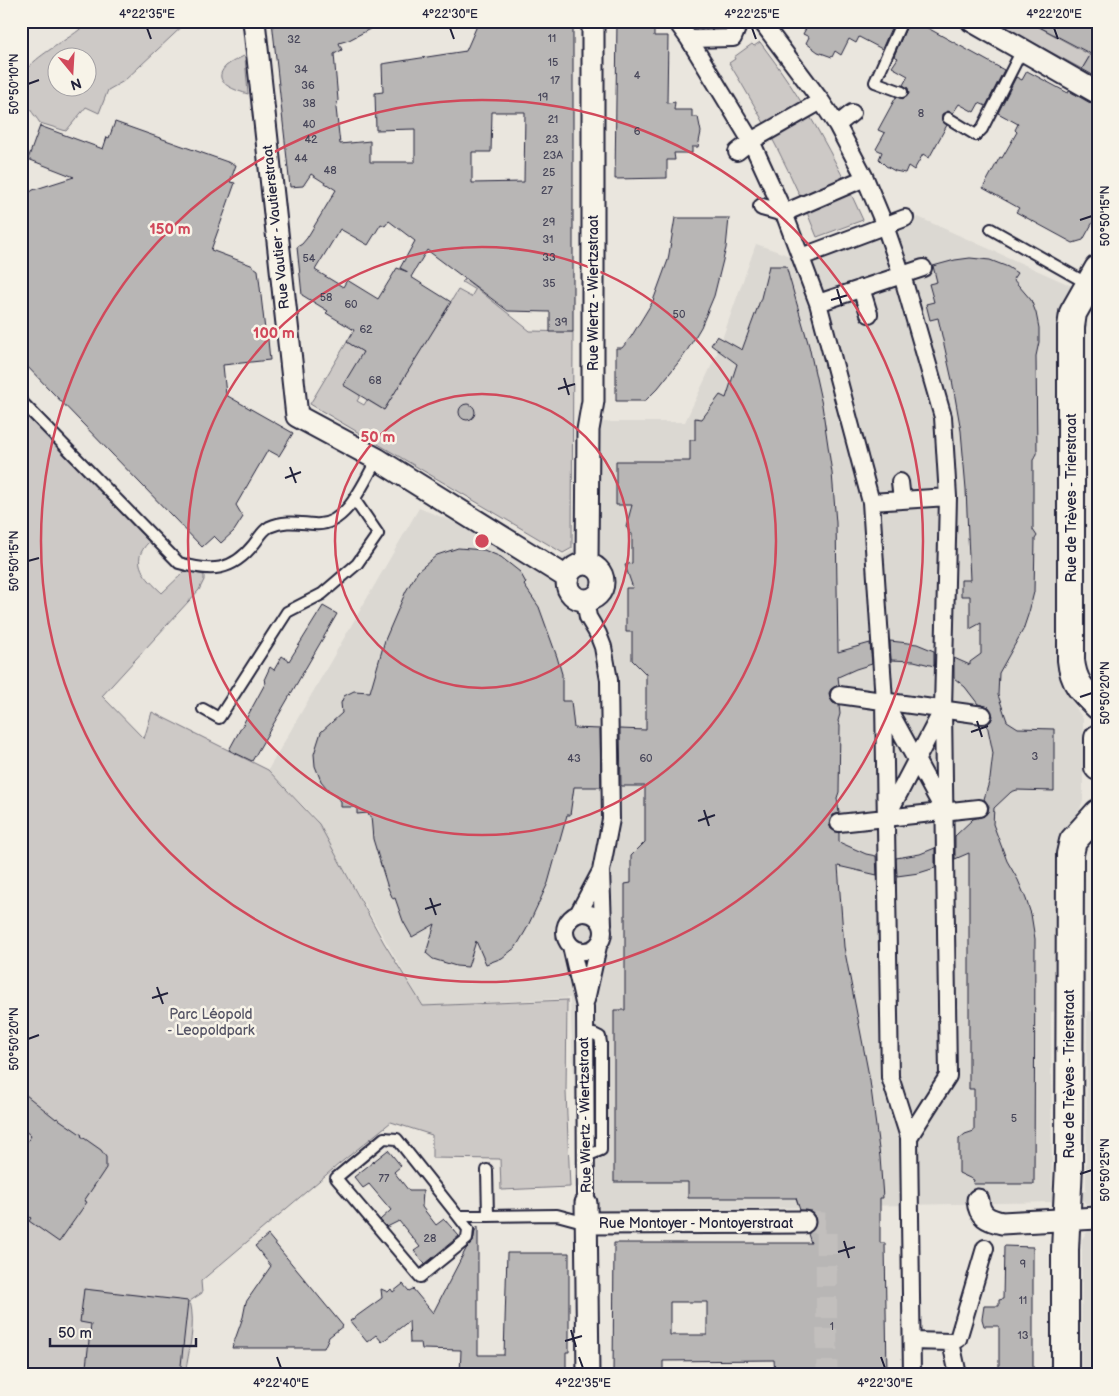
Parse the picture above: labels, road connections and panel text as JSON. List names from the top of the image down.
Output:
{
  "streets": {
    "street": [
      "Rue Vautier - Vautierstraat",
      "Rue Wiertz - Wiertzstraat",
      "Rue de Trèves - Trierstraat",
      "Rue Montoyer - Montoyerstraat"
    ]
  },
  "crossings": [
    ["Rue Vautier - Vautierstraat", "Rue Wiertz - Wiertzstraat"],
    ["Rue Wiertz - Wiertzstraat", "Rue Montoyer - Montoyerstraat"]
  ],
  "parks": ["Parc Léopold - Leopoldpark"],
  "house_numbers": [
    "11",
    "32",
    "15",
    "34",
    "4",
    "17",
    "36",
    "19",
    "38",
    "8",
    "21",
    "40",
    "6",
    "42",
    "23",
    "23A",
    "44",
    "48",
    "25",
    "27",
    "29",
    "31",
    "33",
    "54",
    "35",
    "58",
    "60",
    "50",
    "39",
    "62",
    "68",
    "3",
    "43",
    "60",
    "5",
    "77",
    "28",
    "9",
    "11",
    "1",
    "13"
  ],
  "scale_bar": "50 m",
  "north": "bottom",
  "coordinates": [
    "4°22'35\"E",
    "4°22'30\"E",
    "4°22'25\"E",
    "4°22'20\"E",
    "50°50'10\"N",
    "50°50'15\"N",
    "50°50'20\"N",
    "50°50'25\"N",
    "4°22'40\"E"
  ],
  "rings": ["150 m", "100 m", "50 m"]
}
